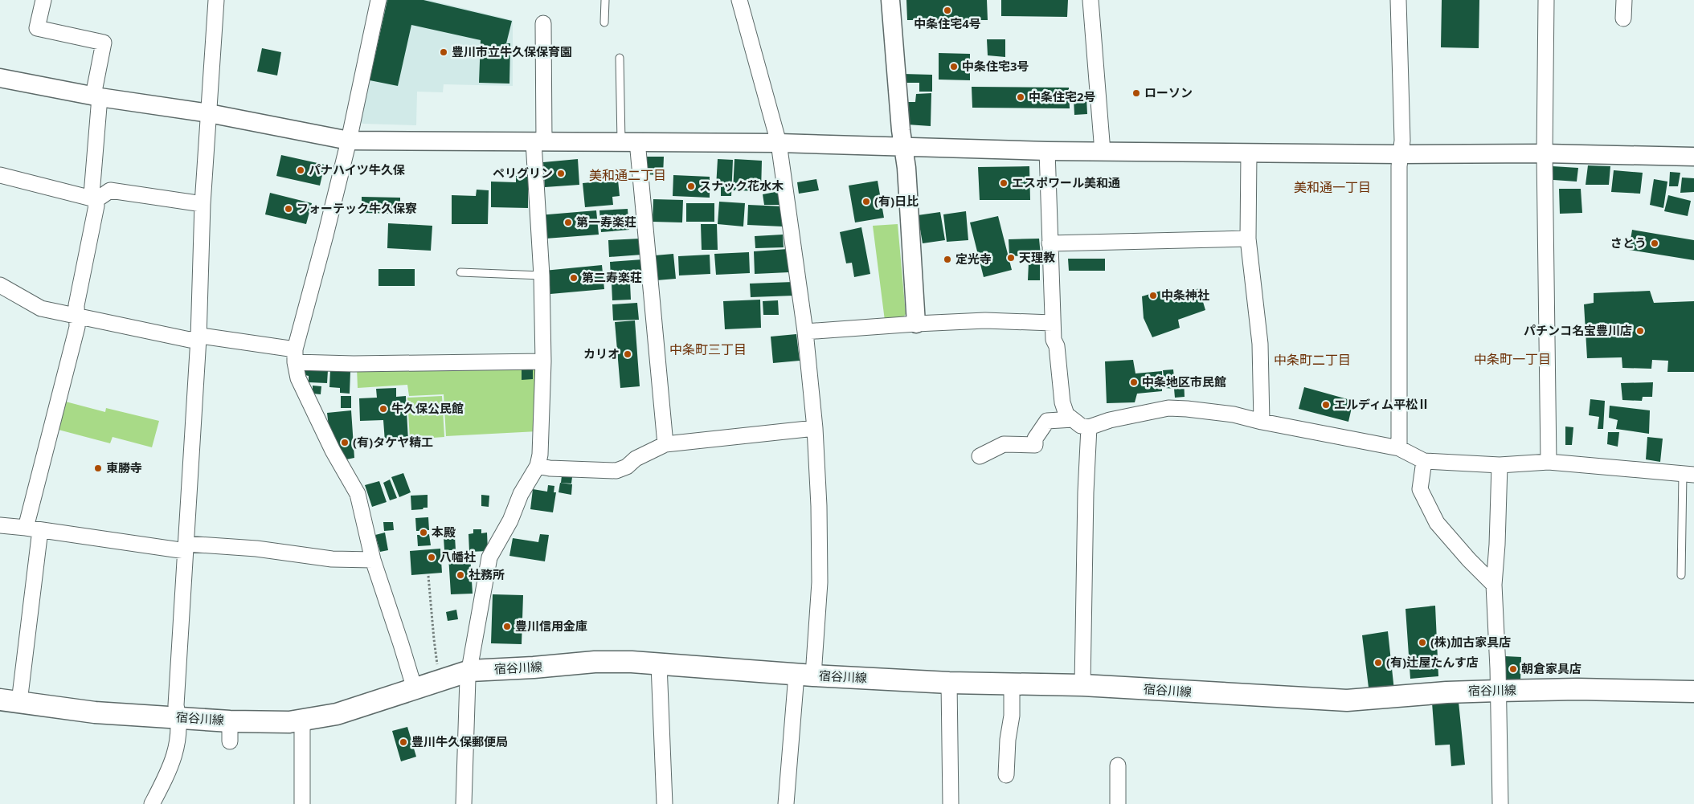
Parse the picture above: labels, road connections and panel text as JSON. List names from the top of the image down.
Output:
{
  "streets": {
    "main road": ["宿谷川線"]
  },
  "districts": [
    "美和通二丁目",
    "美和通一丁目",
    "中条町三丁目",
    "中条町一丁目",
    "中条町二丁目"
  ],
  "places": [
    "中条住宅4号",
    "豊川市立牛久保保育園",
    "中条住宅3号",
    "ローソン",
    "中条住宅2号",
    "パナハイツ牛久保",
    "ペリグリン",
    "エスポワール美和通",
    "スナック花水木",
    "(有)日比",
    "フォーテック牛久保寮",
    "第一寿楽荘",
    "さとう",
    "天理教",
    "定光寺",
    "第二寿楽荘",
    "中条神社",
    "パチンコ名宝豊川店",
    "カリオ",
    "中条地区市民館",
    "エルディム平松Ⅱ",
    "牛久保公民館",
    "(有)タケヤ精工",
    "東勝寺",
    "本殿",
    "八幡社",
    "社務所",
    "豊川信用金庫",
    "(株)加古家具店",
    "(有)辻屋たんす店",
    "朝倉家具店",
    "豊川牛久保郵便局"
  ]
}
